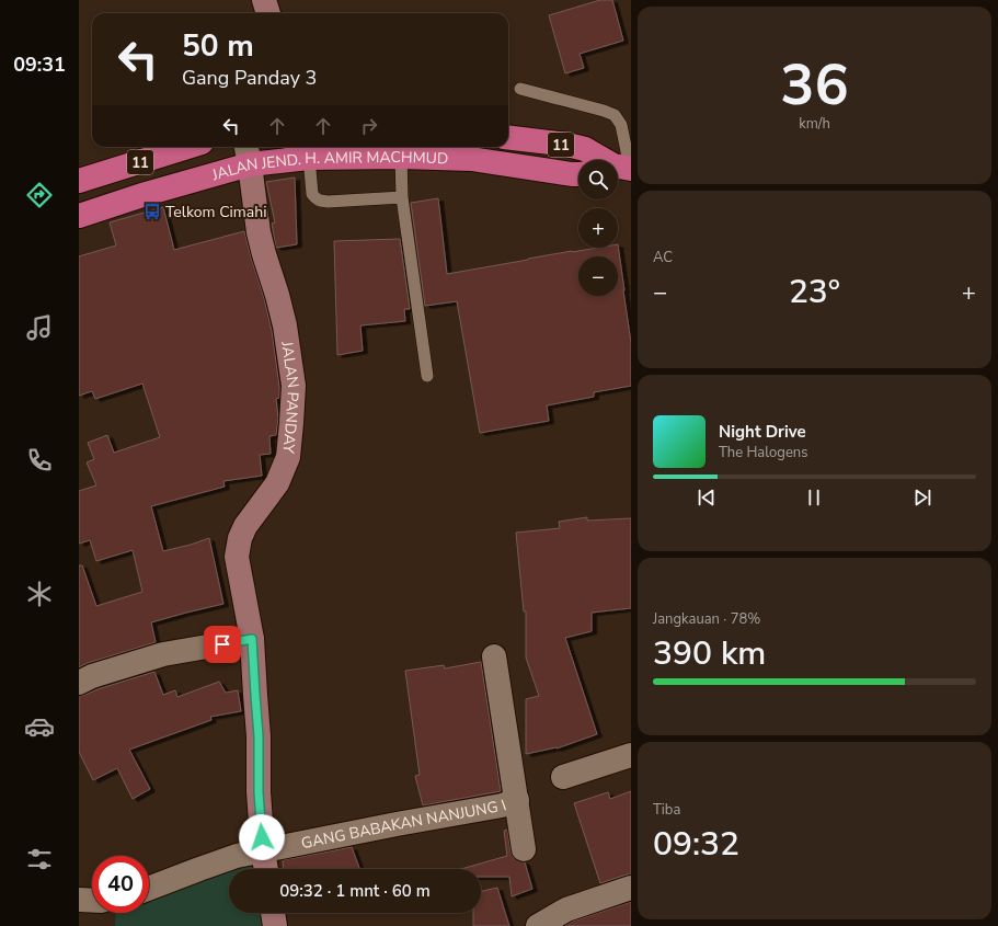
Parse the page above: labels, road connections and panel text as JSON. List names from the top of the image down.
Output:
{
  "streets": {
    "highway": ["11", "JALAN JEND. H. AMIR MACHMUD"],
    "street": ["JALAN PANDAY", "GANG BABAKAN NANJUNG I"]
  },
  "crossings": [
    ["JALAN JEND. H. AMIR MACHMUD", "JALAN PANDAY"],
    ["JALAN PANDAY", "GANG BABAKAN NANJUNG I"]
  ],
  "places": {
    "bus stop": ["Telkom Cimahi"]
  },
  "page": {
    "tabs": "09:31",
    "tile": [
      ["36", "km/h"],
      "AC",
      ["Jangkauan · 78%", "390 km"],
      ["Tiba", "09:32"]
    ],
    "turn": ["50 m", "Gang Panday 3"],
    "map_buttons": ["+", "−"],
    "heat": ["−", "23°", "+"],
    "song": ["Night Drive", "The Halogens"],
    "limit": "40",
    "trip": "09:32 · 1 mnt · 60 m"
  }
}
